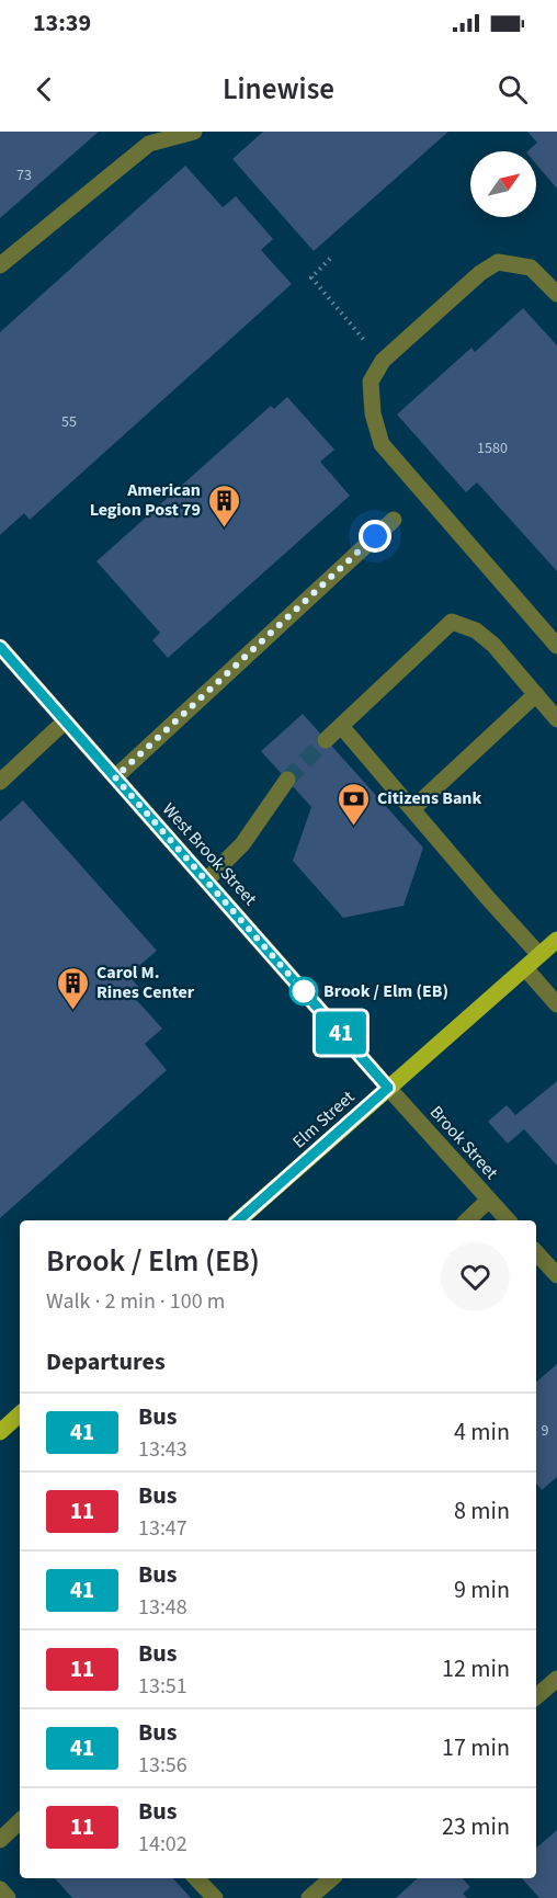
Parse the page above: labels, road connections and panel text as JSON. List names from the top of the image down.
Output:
{
  "streets": {
    "main road": ["Elm Street"],
    "street": ["West Brook Street", "Brook Street"]
  },
  "crossings": [
    ["West Brook Street", "Elm Street"],
    ["West Brook Street", "Brook Street"],
    ["Elm Street", "Brook Street"]
  ],
  "places": {
    "building": ["American Legion Post 79", "Carol M. Rines Center"],
    "bank": ["Citizens Bank"],
    "other": ["Brook / Elm (EB)"]
  },
  "lines": ["bus line 41"],
  "house_numbers": [
    "73",
    "55",
    "1580",
    "9"
  ],
  "north": "top right",
  "page": {
    "status": "13:39",
    "header": "Linewise",
    "on_map": "41",
    "heading": [
      ["Brook / Elm (EB)", "Walk · 2 min · 100 m"],
      "Departures"
    ],
    "list": [
      {
        "mark": "41",
        "name": "Bus",
        "note": "13:43",
        "value": "4 min"
      },
      {
        "mark": "11",
        "name": "Bus",
        "note": "13:47",
        "value": "8 min"
      },
      {
        "mark": "41",
        "name": "Bus",
        "note": "13:48",
        "value": "9 min"
      },
      {
        "mark": "11",
        "name": "Bus",
        "note": "13:51",
        "value": "12 min"
      },
      {
        "mark": "41",
        "name": "Bus",
        "note": "13:56",
        "value": "17 min"
      },
      {
        "mark": "11",
        "name": "Bus",
        "note": "14:02",
        "value": "23 min"
      }
    ]
  }
}
